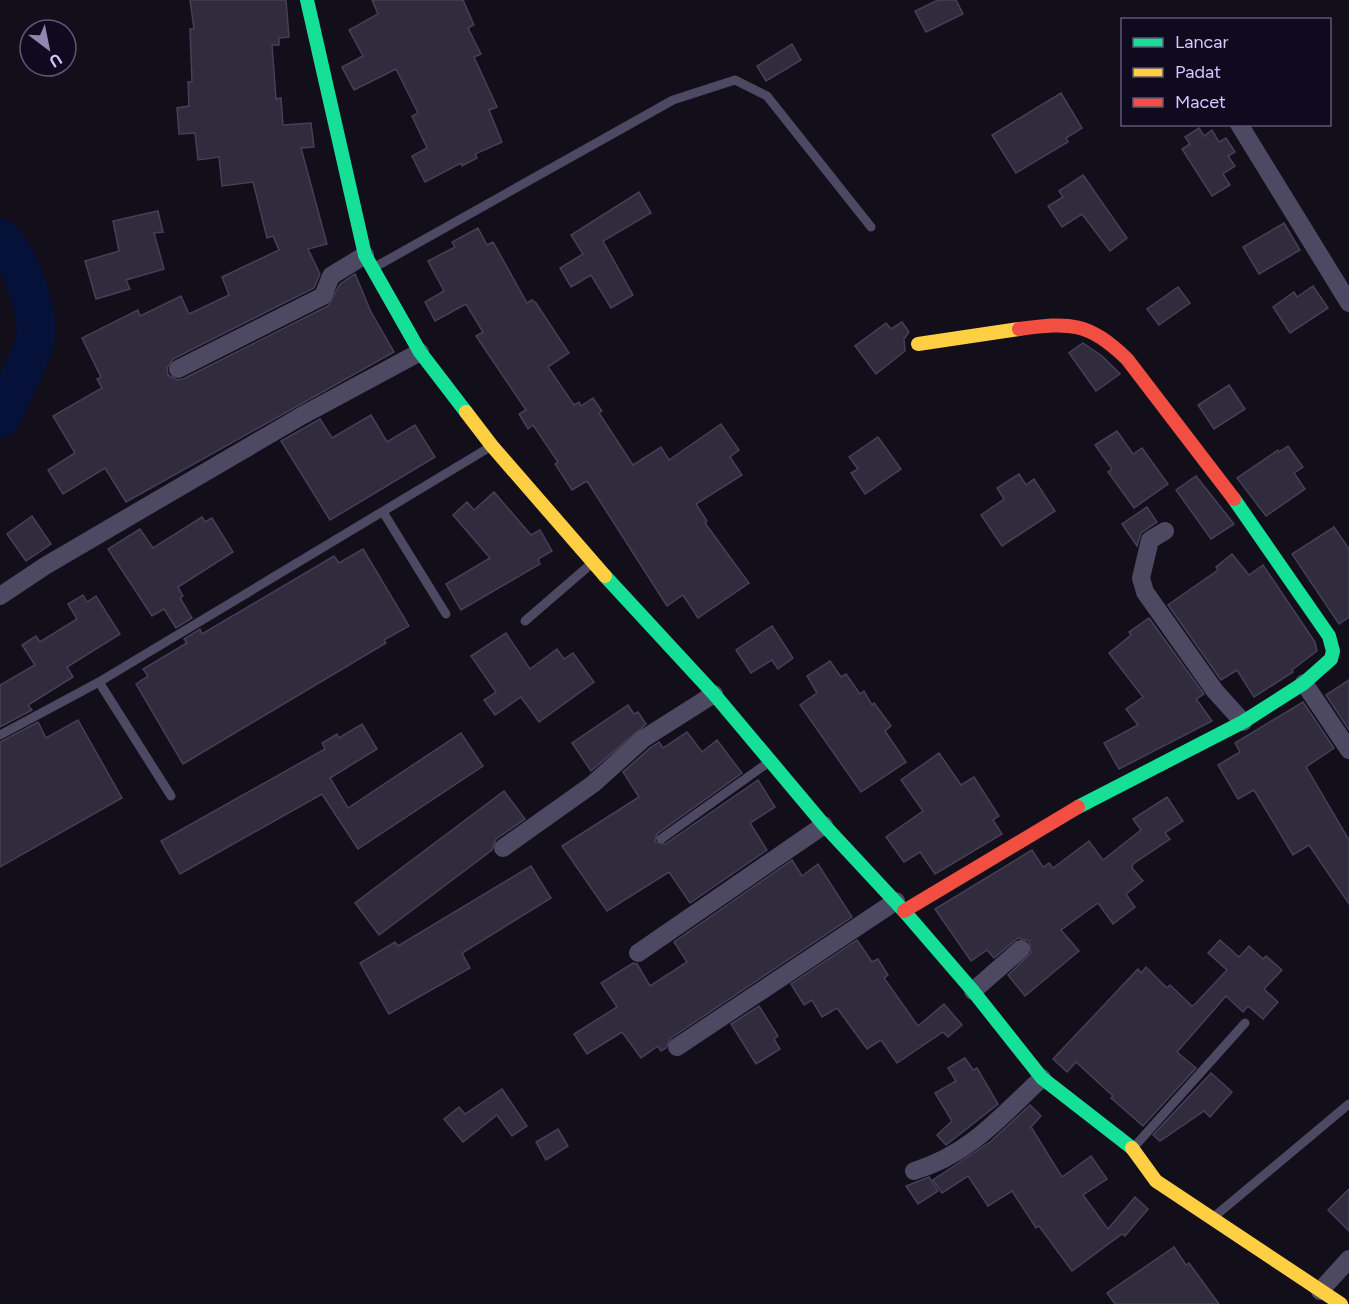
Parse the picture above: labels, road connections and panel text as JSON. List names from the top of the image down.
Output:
{
  "legend": ["Lancar", "Padat", "Macet"],
  "north": "bottom right"
}
